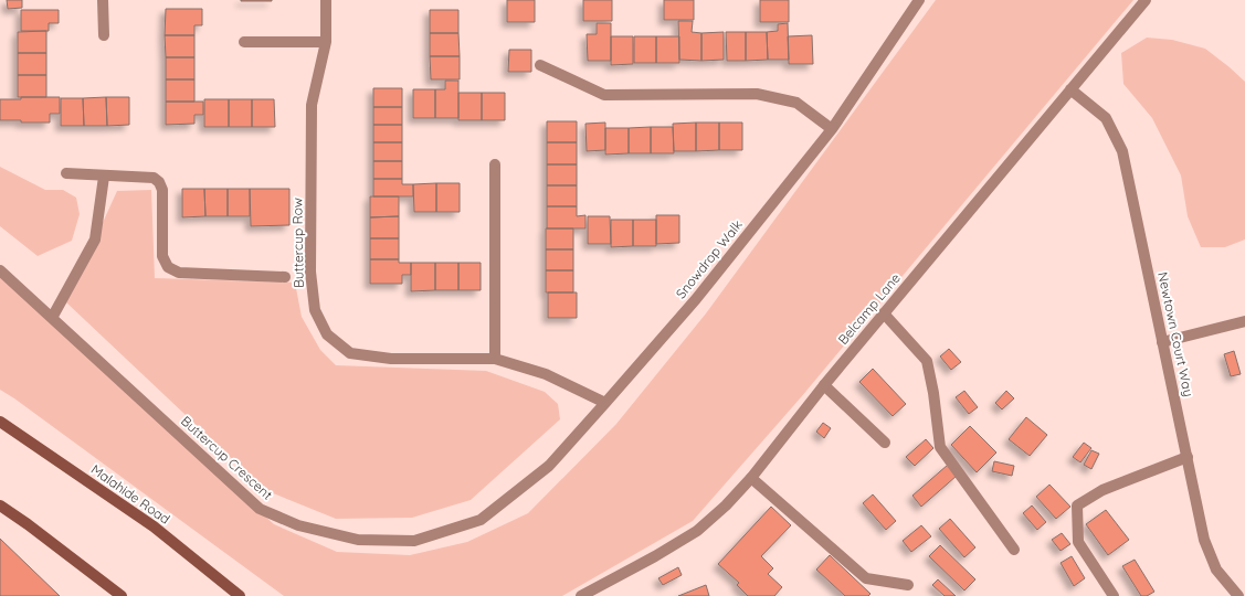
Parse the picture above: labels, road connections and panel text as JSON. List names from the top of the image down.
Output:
{
  "streets": {
    "main road": ["Malahide Road"],
    "street": [
      "Buttercup Row",
      "Snowdrop Walk",
      "Belcamp Lane",
      "Newtown Court Way",
      "Buttercup Crescent"
    ]
  },
  "crossings": [
    ["Buttercup Row", "Snowdrop Walk"],
    ["Buttercup Row", "Buttercup Crescent"],
    ["Snowdrop Walk", "Buttercup Crescent"],
    ["Belcamp Lane", "Newtown Court Way"]
  ]
}
